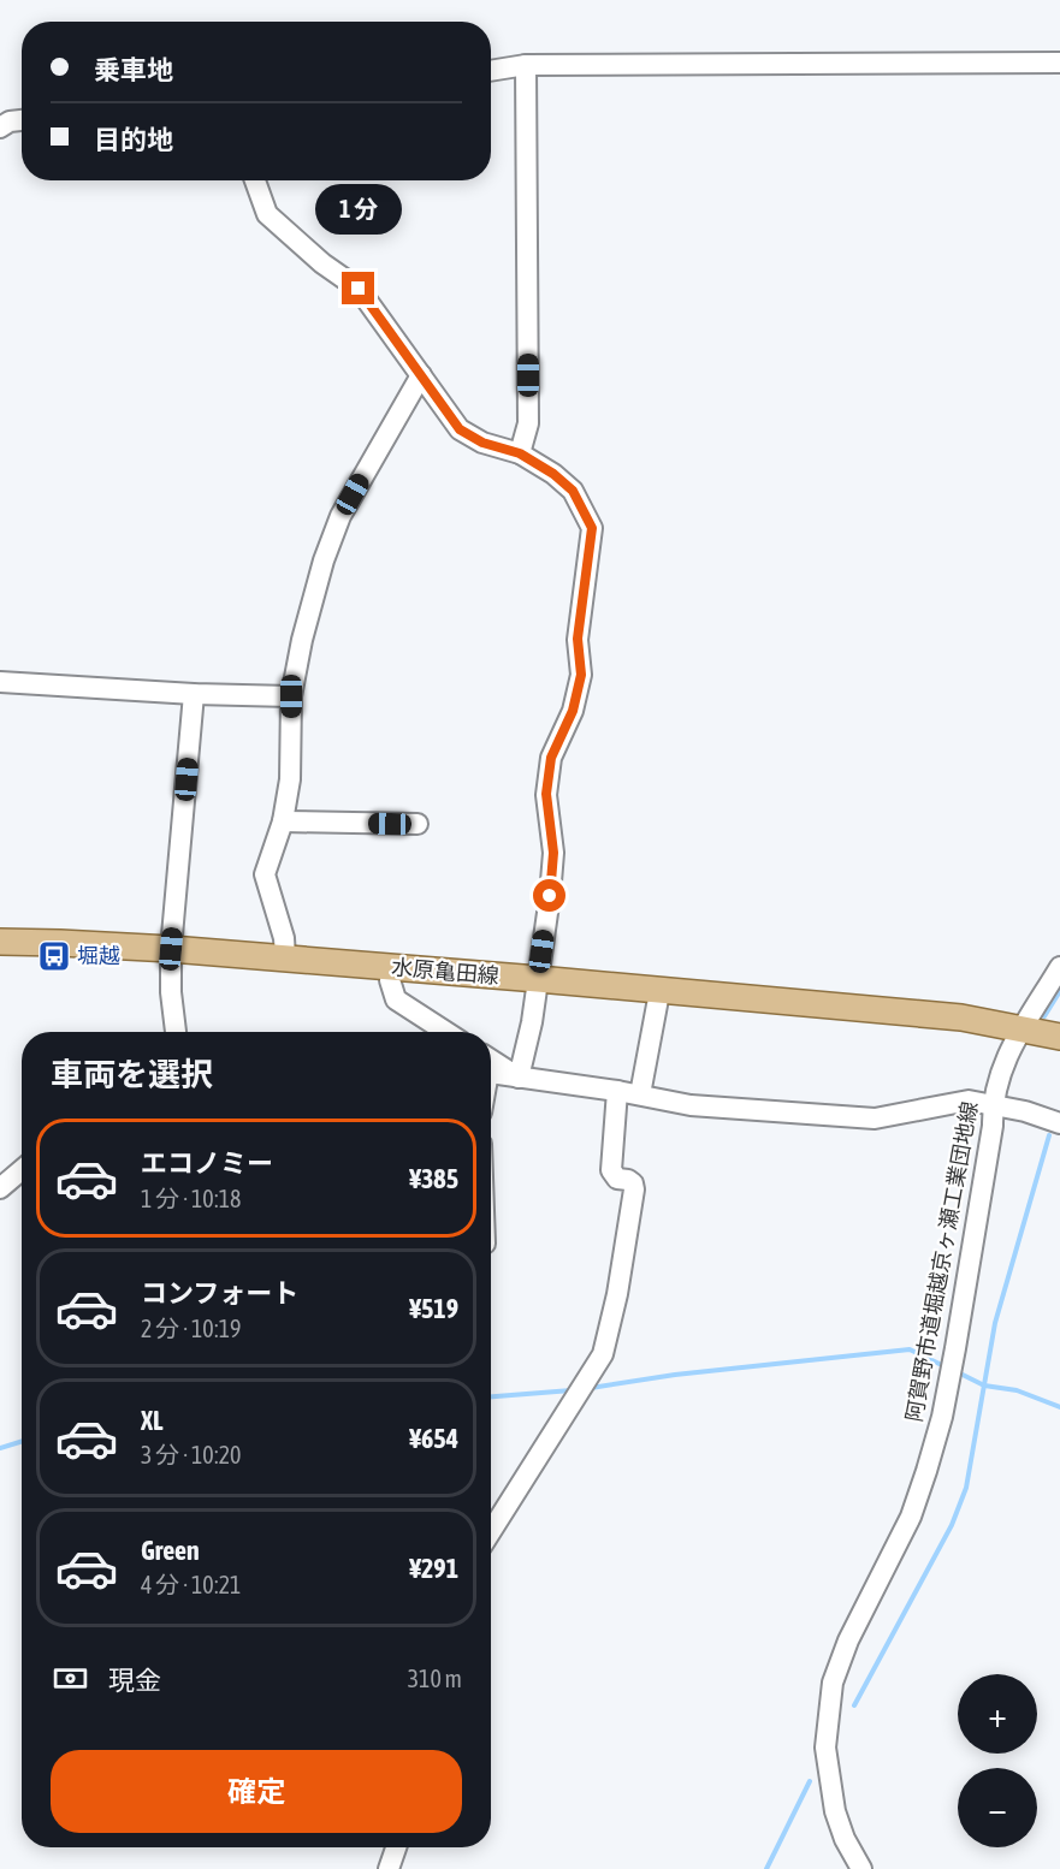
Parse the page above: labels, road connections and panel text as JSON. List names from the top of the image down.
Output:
{
  "streets": {
    "main road": ["水原亀田線"],
    "street": ["阿賀野市道堀越京ヶ瀬工業団地線"]
  },
  "crossings": [
    ["水原亀田線", "阿賀野市道堀越京ヶ瀬工業団地線"]
  ],
  "places": {
    "bus stop": ["堀越"]
  },
  "page": {
    "banner": ["乗車地", "目的地"],
    "bubble": "1 分",
    "heading": "車両を選択",
    "list": [
      {
        "name": "エコノミー",
        "note": "1 分 · 10:18",
        "value": "¥385"
      },
      {
        "name": "コンフォート",
        "note": "2 分 · 10:19",
        "value": "¥519"
      },
      {
        "name": "XL",
        "note": "3 分 · 10:20",
        "value": "¥654"
      },
      {
        "name": "Green",
        "note": "4 分 · 10:21",
        "value": "¥291"
      }
    ],
    "pay": ["現金", "310 m"],
    "map_buttons": ["+", "−"],
    "buttons": "確定"
  }
}
